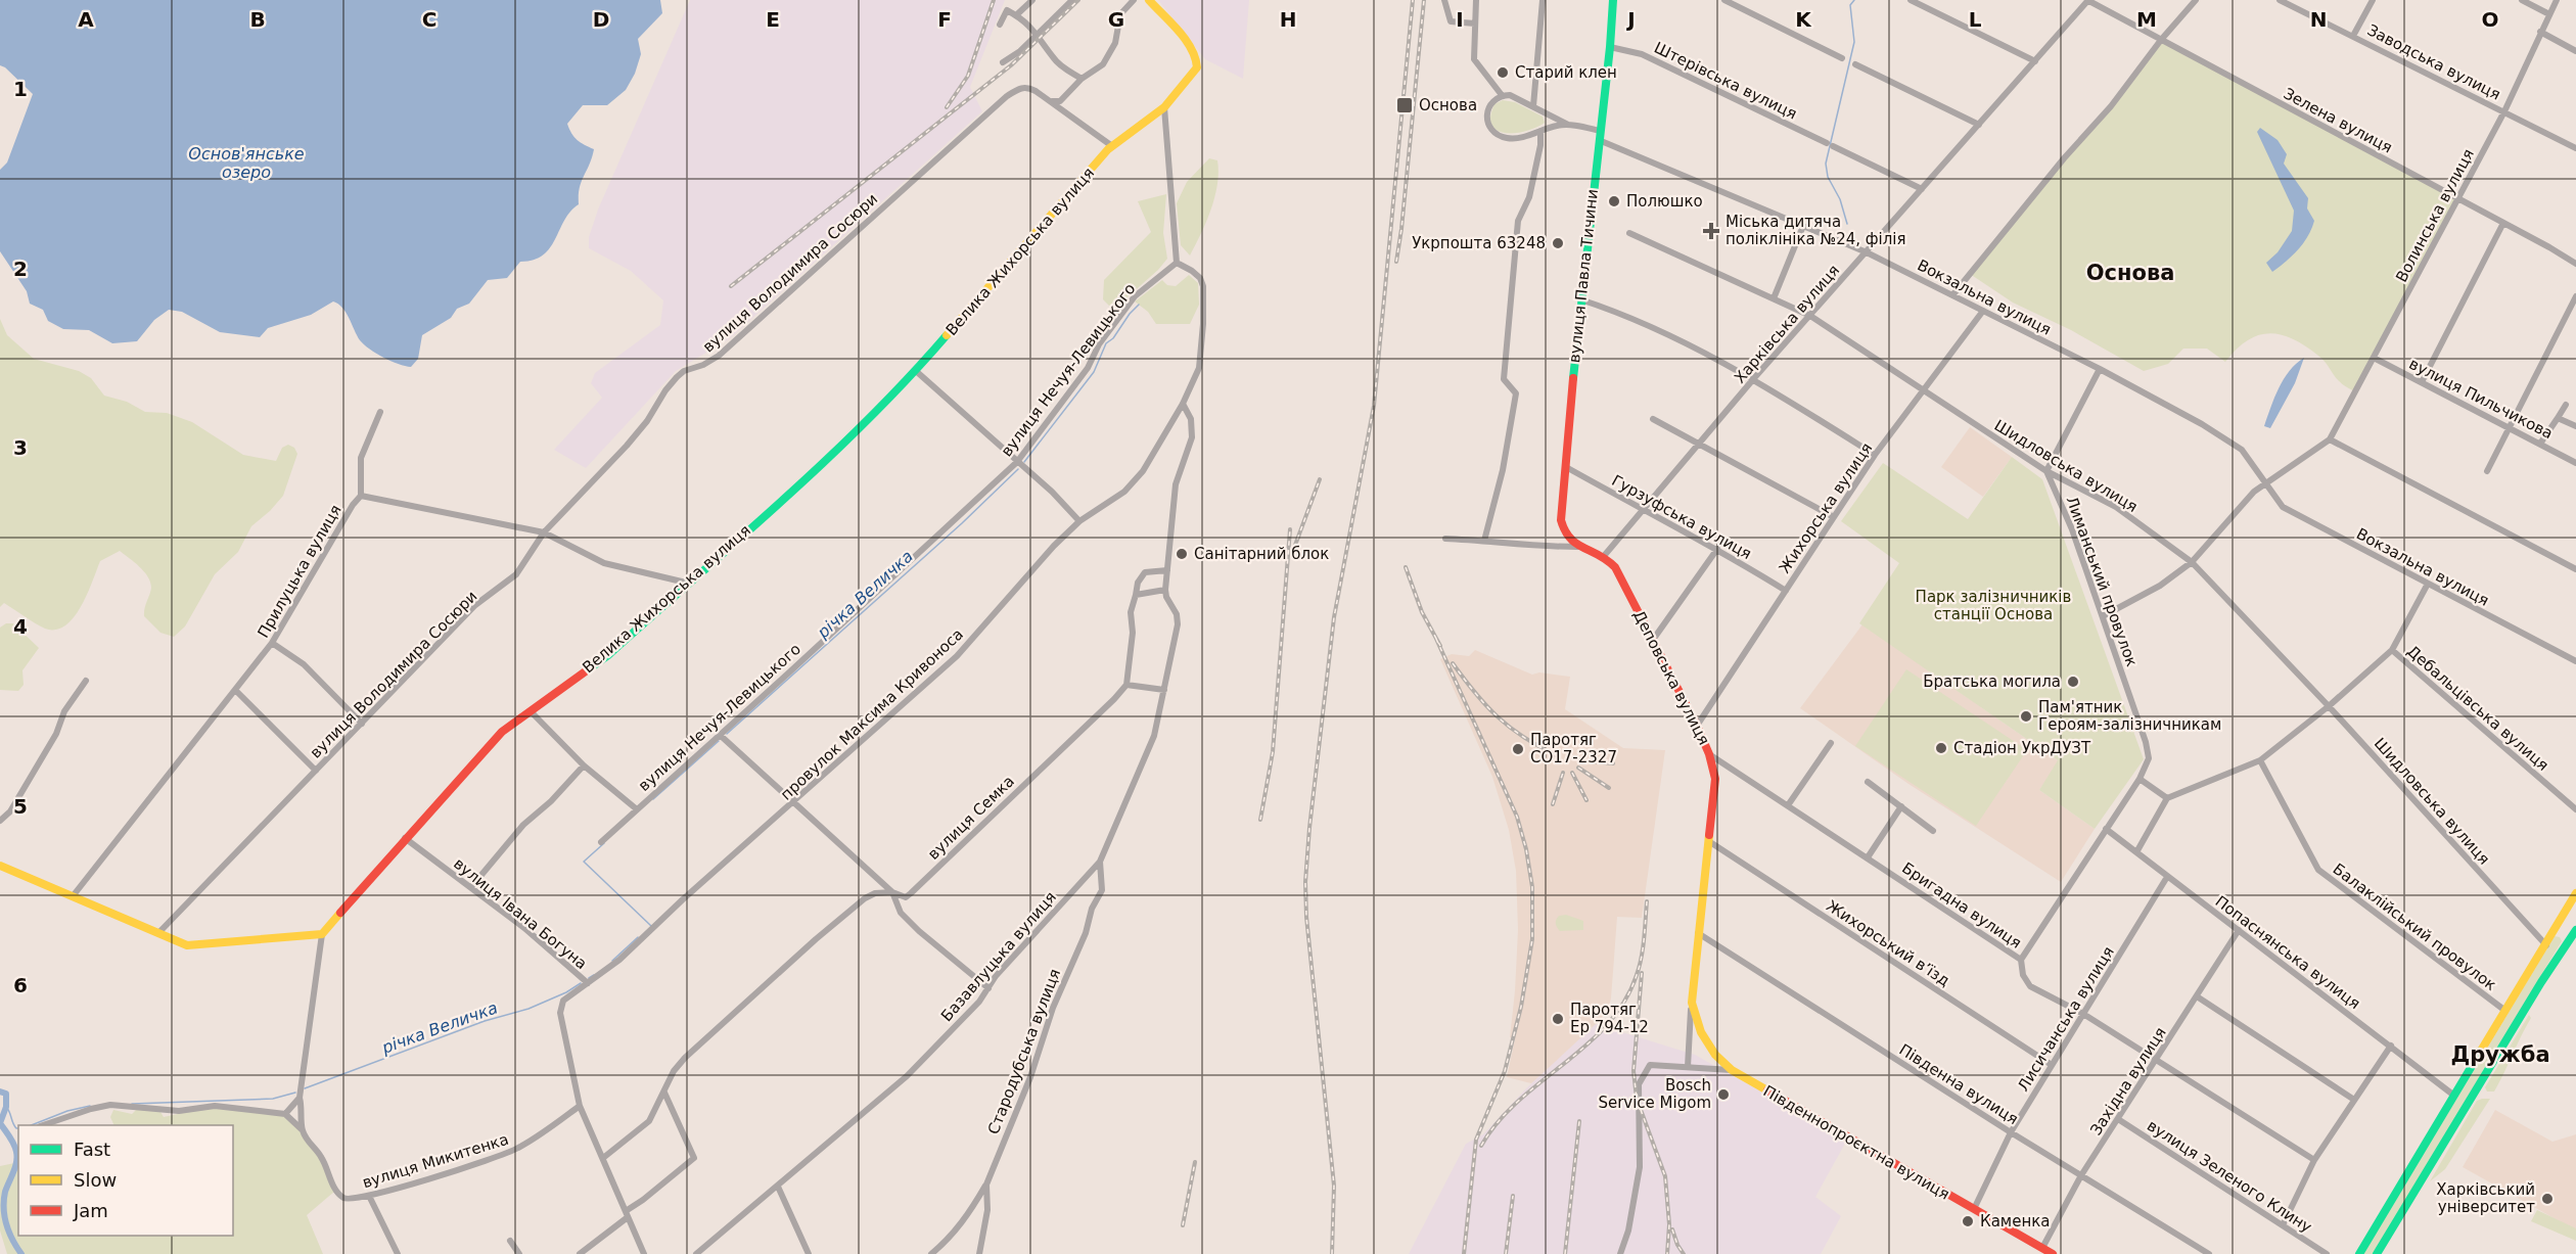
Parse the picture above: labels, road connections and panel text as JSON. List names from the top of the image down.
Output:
{
  "streets": {
    "main road": [
      "Велика Жихорська вулиця",
      "вулиця Павла Тичини",
      "Деповська вулиця",
      "Південнопроєктна вулиця"
    ],
    "street": [
      "Заводська вулиця",
      "Штерівська вулиця",
      "Зелена вулиця",
      "Волинська вулиця",
      "вулиця Володимира Сосюри",
      "Вокзальна вулиця",
      "Харківська вулиця",
      "вулиця Нечуя-Левицького",
      "вулиця Пильчикова",
      "Шидловська вулиця",
      "Жихорська вулиця",
      "Гурзуфська вулиця",
      "Прилуцька вулиця",
      "Лиманський провулок",
      "Дебальцівська вулиця",
      "провулок Максима Кривоноса",
      "вулиця Семка",
      "Бригадна вулиця",
      "вулиця Івана Богуна",
      "Балаклійський провулок",
      "Жихорський в’їзд",
      "Попаснянська вулиця",
      "Базавлуцька вулиця",
      "Лисичанська вулиця",
      "Стародубська вулиця",
      "Західна вулиця",
      "Південна вулиця",
      "вулиця Микитенка",
      "вулиця Зеленого Клину"
    ]
  },
  "crossings": [
    ["Заводська вулиця", "Волинська вулиця"],
    ["Штерівська вулиця", "вулиця Павла Тичини"],
    ["Штерівська вулиця", "Харківська вулиця"],
    ["Зелена вулиця", "Волинська вулиця"],
    ["Зелена вулиця", "Харківська вулиця"],
    ["Волинська вулиця", "вулиця Пильчикова"],
    ["Велика Жихорська вулиця", "Прилуцька вулиця"],
    ["Велика Жихорська вулиця", "вулиця Івана Богуна"],
    ["Велика Жихорська вулиця", "вулиця Микитенка"],
    ["вулиця Володимира Сосюри", "Прилуцька вулиця"],
    ["вулиця Павла Тичини", "Вокзальна вулиця"],
    ["вулиця Павла Тичини", "Гурзуфська вулиця"],
    ["Вокзальна вулиця", "Харківська вулиця"],
    ["Вокзальна вулиця", "Жихорська вулиця"],
    ["Харківська вулиця", "Шидловська вулиця"],
    ["Харківська вулиця", "Гурзуфська вулиця"],
    ["Харківська вулиця", "Деповська вулиця"],
    ["вулиця Нечуя-Левицького", "провулок Максима Кривоноса"],
    ["Шидловська вулиця", "Жихорська вулиця"],
    ["Шидловська вулиця", "Лиманський провулок"],
    ["Жихорська вулиця", "Гурзуфська вулиця"],
    ["Жихорська вулиця", "Деповська вулиця"],
    ["Лиманський провулок", "Бригадна вулиця"],
    ["Лиманський провулок", "Попаснянська вулиця"],
    ["Деповська вулиця", "Бригадна вулиця"],
    ["Деповська вулиця", "Жихорський в’їзд"],
    ["Деповська вулиця", "Південна вулиця"],
    ["Деповська вулиця", "Південнопроєктна вулиця"],
    ["провулок Максима Кривоноса", "вулиця Івана Богуна"],
    ["вулиця Семка", "вулиця Івана Богуна"],
    ["Бригадна вулиця", "Лисичанська вулиця"],
    ["Бригадна вулиця", "Західна вулиця"],
    ["вулиця Івана Богуна", "вулиця Микитенка"],
    ["Жихорський в’їзд", "Лисичанська вулиця"],
    ["Попаснянська вулиця", "Лисичанська вулиця"],
    ["Попаснянська вулиця", "Західна вулиця"],
    ["Базавлуцька вулиця", "Стародубська вулиця"],
    ["Лисичанська вулиця", "Південна вулиця"],
    ["Лисичанська вулиця", "Південнопроєктна вулиця"],
    ["Західна вулиця", "Південна вулиця"],
    ["Західна вулиця", "Південнопроєктна вулиця"],
    ["Західна вулиця", "вулиця Зеленого Клину"]
  ],
  "districts": ["Основа", "Дружба"],
  "water": ["Основ'янське озеро", "річка Величка"],
  "parks": ["Парк залізничників станції Основа"],
  "places": {
    "other": [
      "Старий клен",
      "Полюшко",
      "Укрпошта 63248",
      "Санітарний блок",
      "Братська могила",
      "Пам'ятник Героям-залізничникам",
      "Стадіон УкрДУЗТ",
      "Паротяг СО17-2327",
      "Паротяг Ер 794-12",
      "Bosch Service Migom",
      "Харківський університет",
      "Каменка"
    ],
    "transit": ["Основа"],
    "health": ["Міська дитяча поліклініка №24, філія"]
  },
  "legend": ["Fast", "Slow", "Jam"],
  "grid": {
    "columns": [
      "A",
      "B",
      "C",
      "D",
      "E",
      "F",
      "G",
      "H",
      "I",
      "J",
      "K",
      "L",
      "M",
      "N",
      "O"
    ],
    "rows": [
      "1",
      "2",
      "3",
      "4",
      "5",
      "6"
    ]
  }
}
